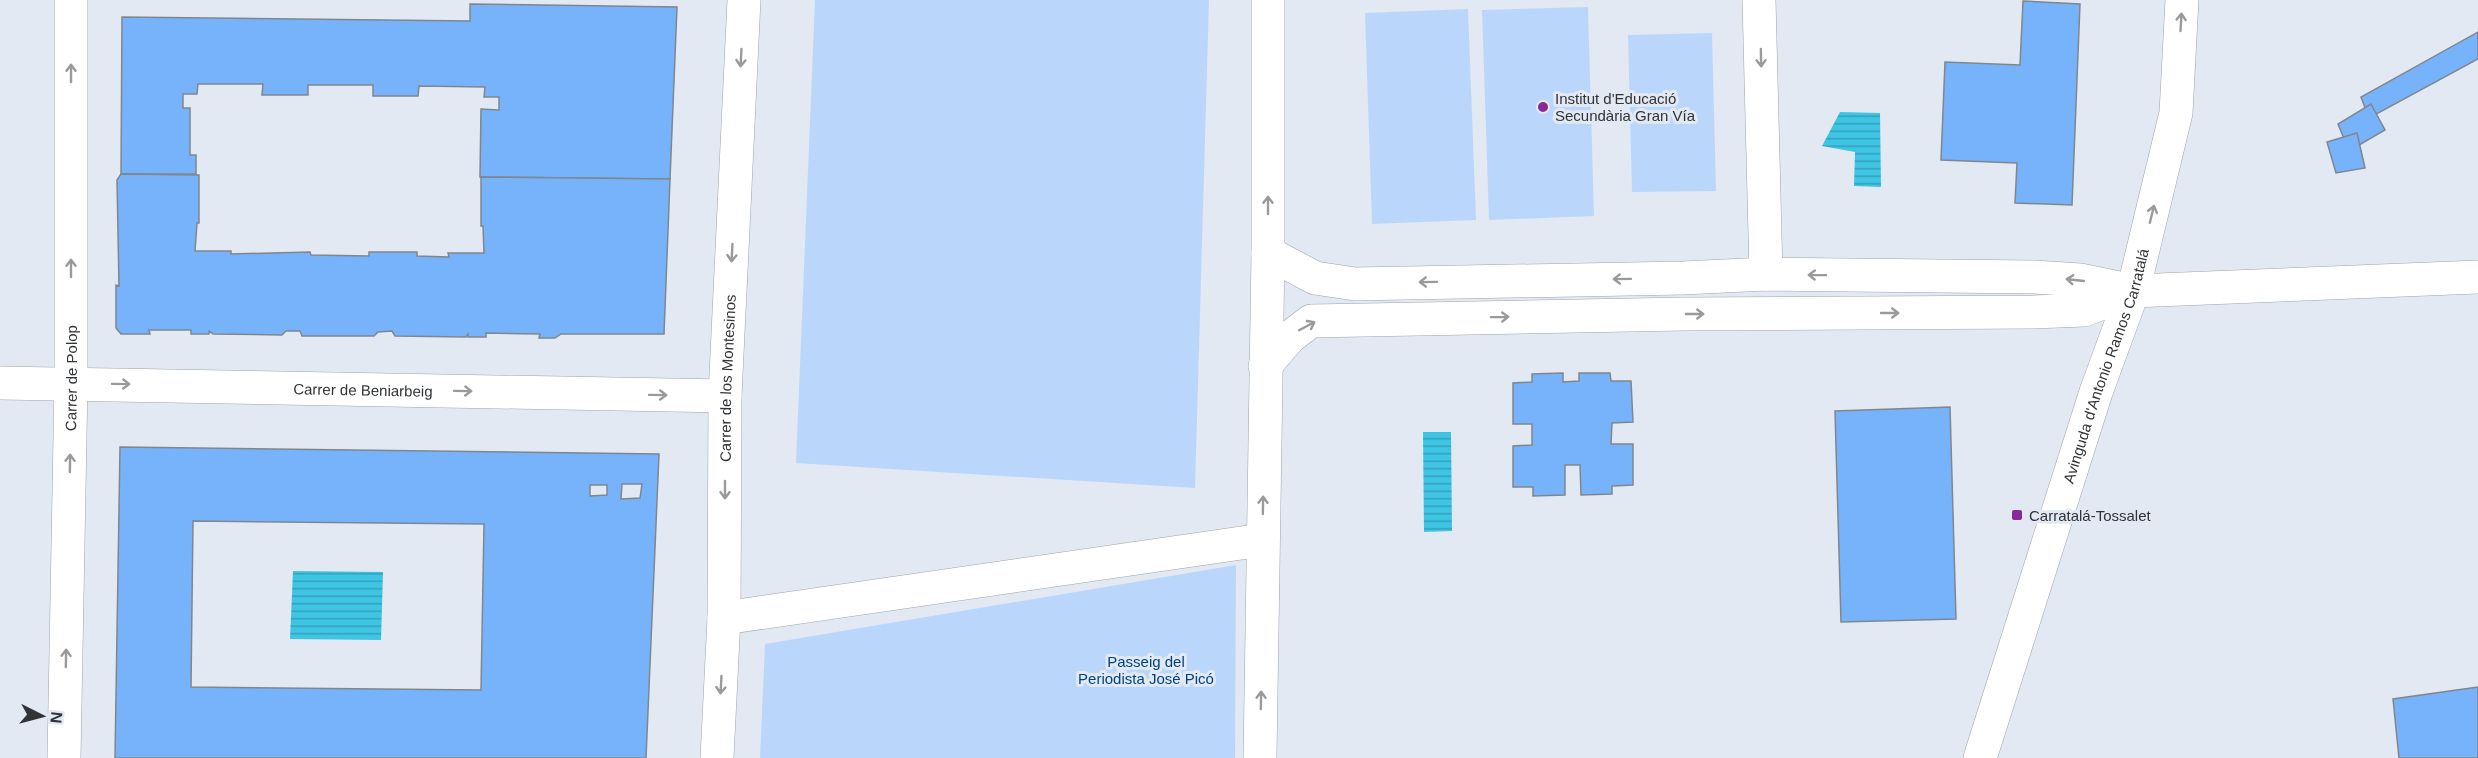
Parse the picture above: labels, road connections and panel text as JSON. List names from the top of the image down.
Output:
{
  "streets": {
    "street": [
      "Avinguda d'Antonio Ramos Carratalá",
      "Carrer de Polop",
      "Carrer de los Montesinos",
      "Carrer de Beniarbeig"
    ]
  },
  "crossings": [
    ["Carrer de Polop", "Carrer de Beniarbeig"],
    ["Carrer de los Montesinos", "Carrer de Beniarbeig"]
  ],
  "one_way": [
    "Avinguda d'Antonio Ramos Carratalá",
    "Carrer de Polop",
    "Carrer de los Montesinos",
    "Carrer de Beniarbeig"
  ],
  "parks": ["Passeig del Periodista José Picó"],
  "places": {
    "other": ["Institut d'Educació Secundària Gran Vía"],
    "transit": ["Carratalá-Tossalet"]
  },
  "north": "right"
}
